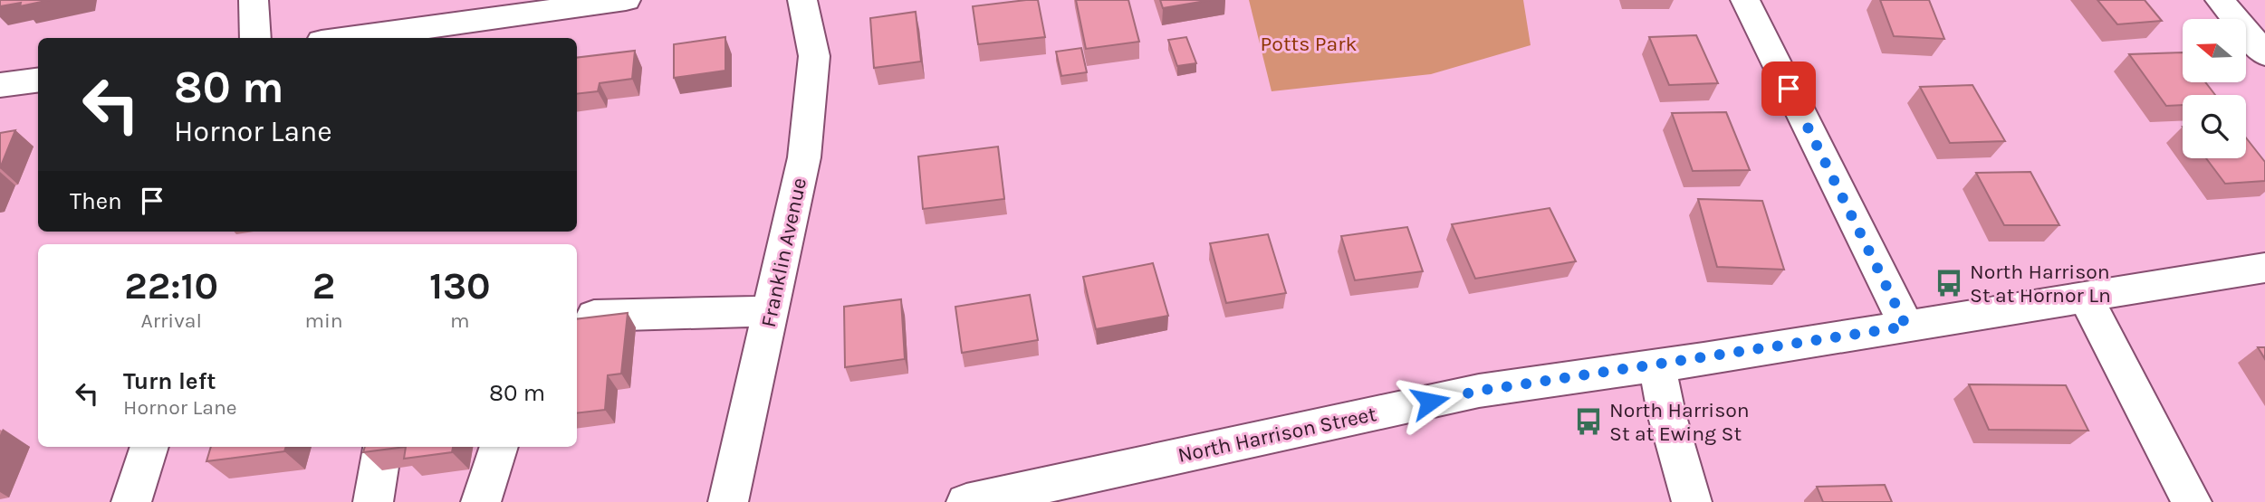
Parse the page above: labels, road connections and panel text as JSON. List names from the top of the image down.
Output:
{
  "streets": {
    "street": ["Franklin Avenue", "North Harrison Street"]
  },
  "parks": ["Potts Park"],
  "places": {
    "bus stop": ["North Harrison St at Hornor Ln", "North Harrison St at Ewing St"]
  },
  "north": "left",
  "page": {
    "turn": ["80 m", "Hornor Lane"],
    "then": "Then",
    "eta": [
      "22:10",
      "Arrival",
      "2",
      "min",
      "130",
      "m"
    ],
    "list": [
      {
        "name": "Turn left",
        "note": "Hornor Lane",
        "value": "80 m"
      }
    ]
  }
}
